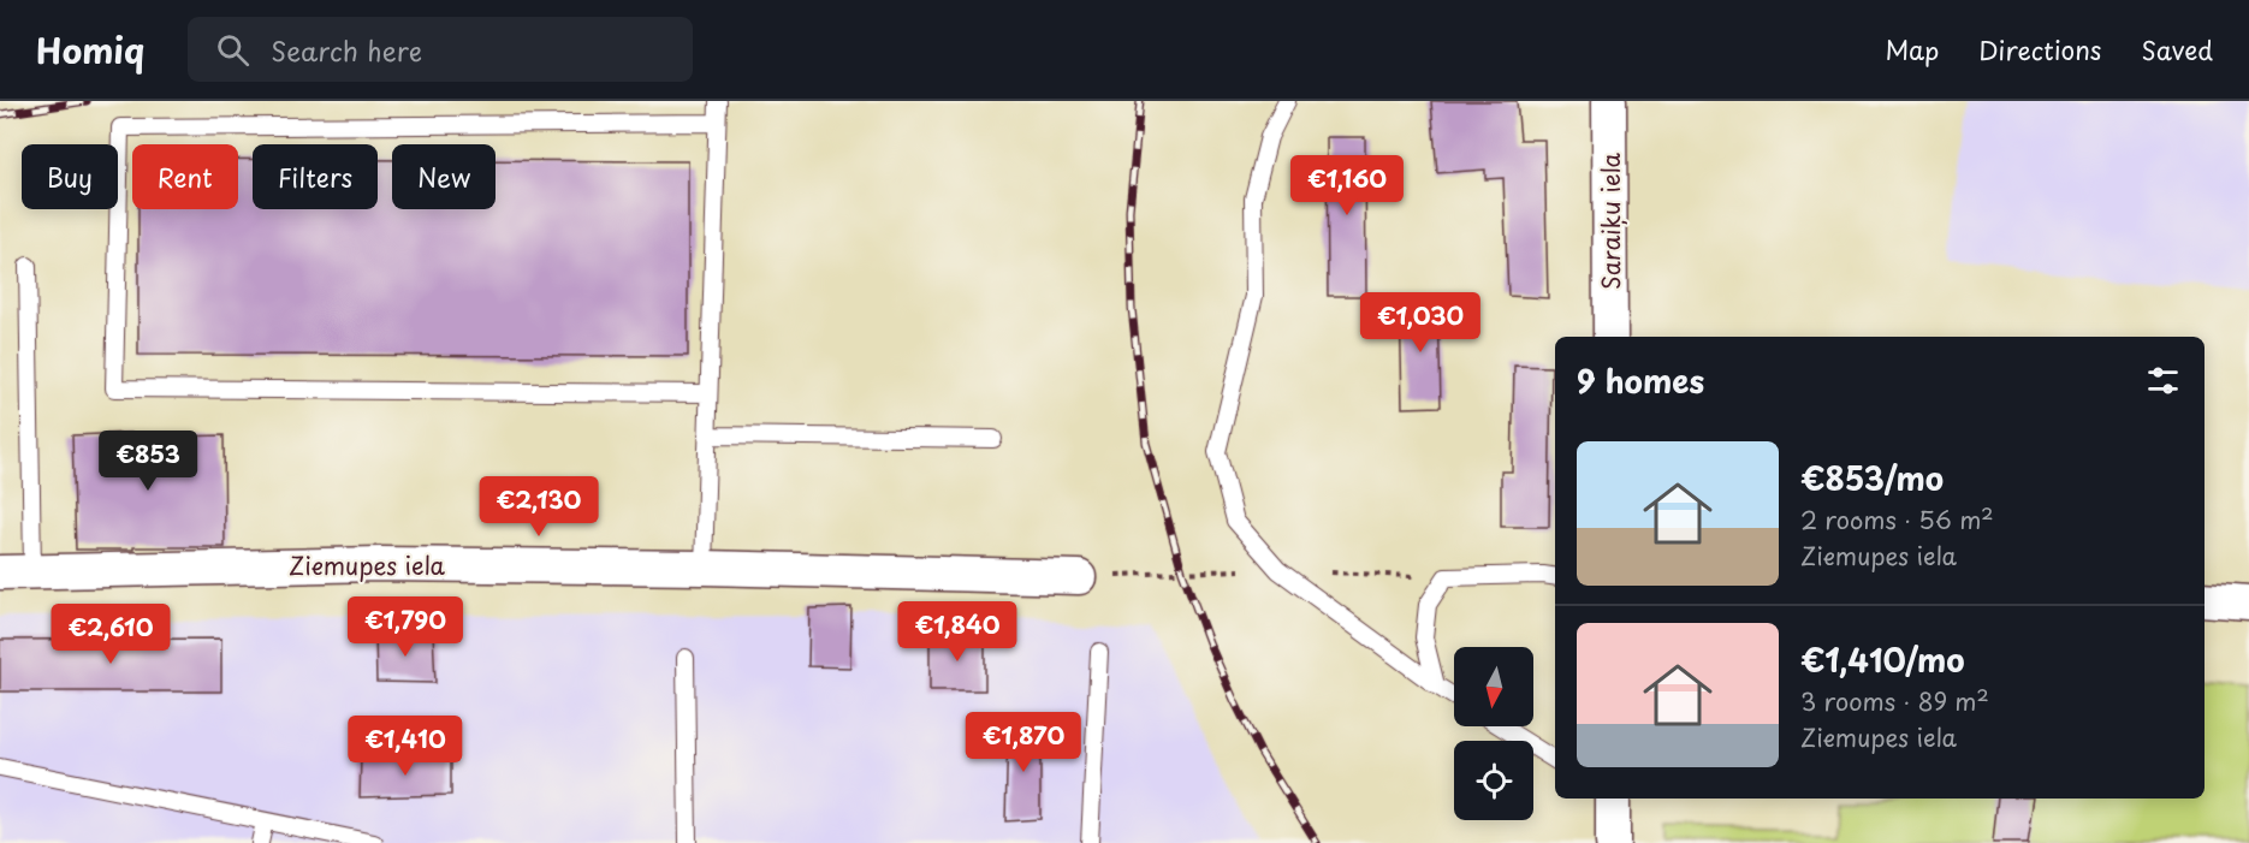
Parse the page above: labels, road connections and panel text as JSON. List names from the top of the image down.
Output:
{
  "streets": {
    "street": ["Saraiķu iela", "Ziemupes iela"]
  },
  "north": "bottom",
  "page": {
    "header": "Homiq",
    "search": "Search here",
    "nav": ["Map", "Directions", "Saved"],
    "chip": [
      "Buy",
      "Rent",
      "Filters",
      "New"
    ],
    "price": [
      "€1,160",
      "€1,030",
      "€853",
      "€2,130",
      "€1,790",
      "€1,840",
      "€2,610",
      "€1,870",
      "€1,410"
    ],
    "heading": "9 homes",
    "list": [
      {
        "name": "€853/mo",
        "note": "2 rooms · 56 m² · Ziemupes iela"
      },
      {
        "name": "€1,410/mo",
        "note": "3 rooms · 89 m² · Ziemupes iela"
      }
    ]
  }
}
